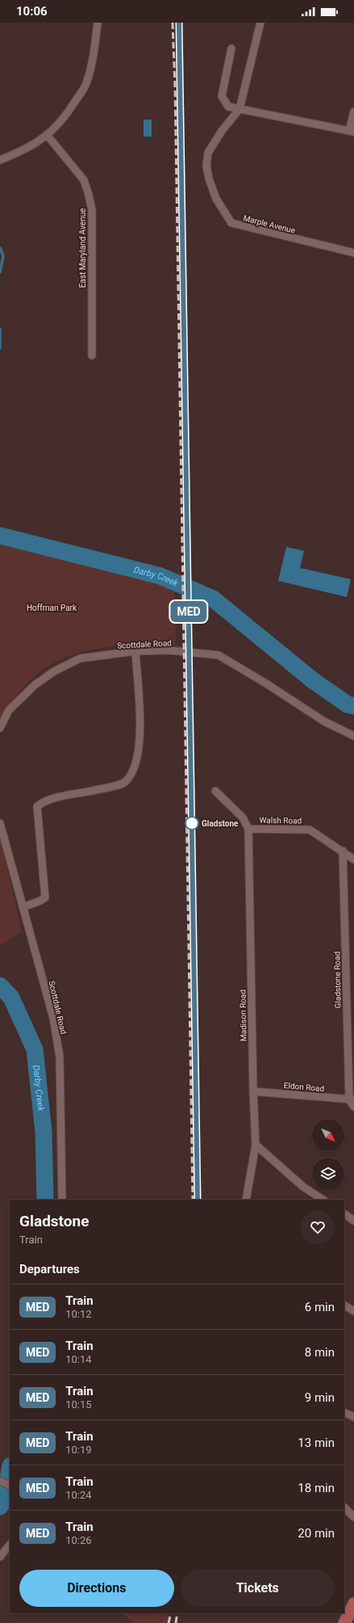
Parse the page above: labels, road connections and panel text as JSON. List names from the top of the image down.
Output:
{
  "streets": {
    "street": [
      "Marple Avenue",
      "East Maryland Avenue",
      "Scottdale Road",
      "Walsh Road",
      "Gladstone Road",
      "Madison Road",
      "Eldon Road"
    ]
  },
  "crossings": [
    ["Walsh Road", "Gladstone Road"],
    ["Walsh Road", "Madison Road"],
    ["Gladstone Road", "Eldon Road"],
    ["Madison Road", "Eldon Road"]
  ],
  "water": ["Darby Creek"],
  "parks": ["Hoffman Park"],
  "places": ["Gladstone"],
  "north": "bottom right",
  "page": {
    "status": "10:06",
    "on_map": "MED",
    "heading": [
      ["Gladstone", "Train"],
      "Departures"
    ],
    "list": [
      {
        "mark": "MED",
        "name": "Train",
        "note": "10:12",
        "value": "6 min"
      },
      {
        "mark": "MED",
        "name": "Train",
        "note": "10:14",
        "value": "8 min"
      },
      {
        "mark": "MED",
        "name": "Train",
        "note": "10:15",
        "value": "9 min"
      },
      {
        "mark": "MED",
        "name": "Train",
        "note": "10:19",
        "value": "13 min"
      },
      {
        "mark": "MED",
        "name": "Train",
        "note": "10:24",
        "value": "18 min"
      },
      {
        "mark": "MED",
        "name": "Train",
        "note": "10:26",
        "value": "20 min"
      }
    ],
    "buttons": ["Directions", "Tickets"]
  }
}
